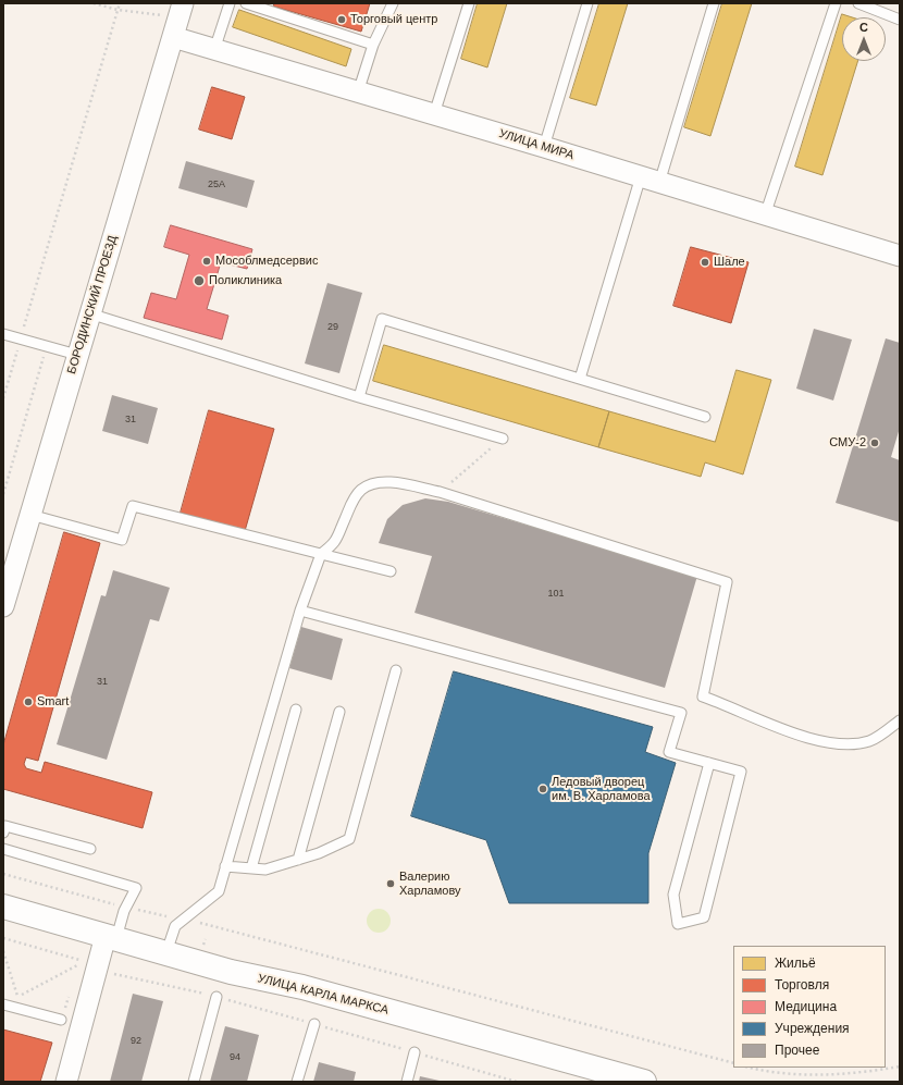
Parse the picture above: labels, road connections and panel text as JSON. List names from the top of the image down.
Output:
{
  "streets": {
    "street": ["УЛИЦА МИРА", "БОРОДИНСКИЙ ПРОЕЗД", "УЛИЦА КАРЛА МАРКСА"]
  },
  "crossings": [
    ["УЛИЦА МИРА", "БОРОДИНСКИЙ ПРОЕЗД"]
  ],
  "places": [
    "Торговый центр",
    "Мособлмедсервис",
    "Шале",
    "Поликлиника",
    "СМУ-2",
    "Smart",
    "Ледовый дворец им. В. Харламова",
    "Валерию Харламову"
  ],
  "house_numbers": [
    "25А",
    "29",
    "31",
    "101",
    "31",
    "92",
    "94"
  ],
  "legend": [
    "Жильё",
    "Торговля",
    "Медицина",
    "Учреждения",
    "Прочее"
  ],
  "north": "top"
}
